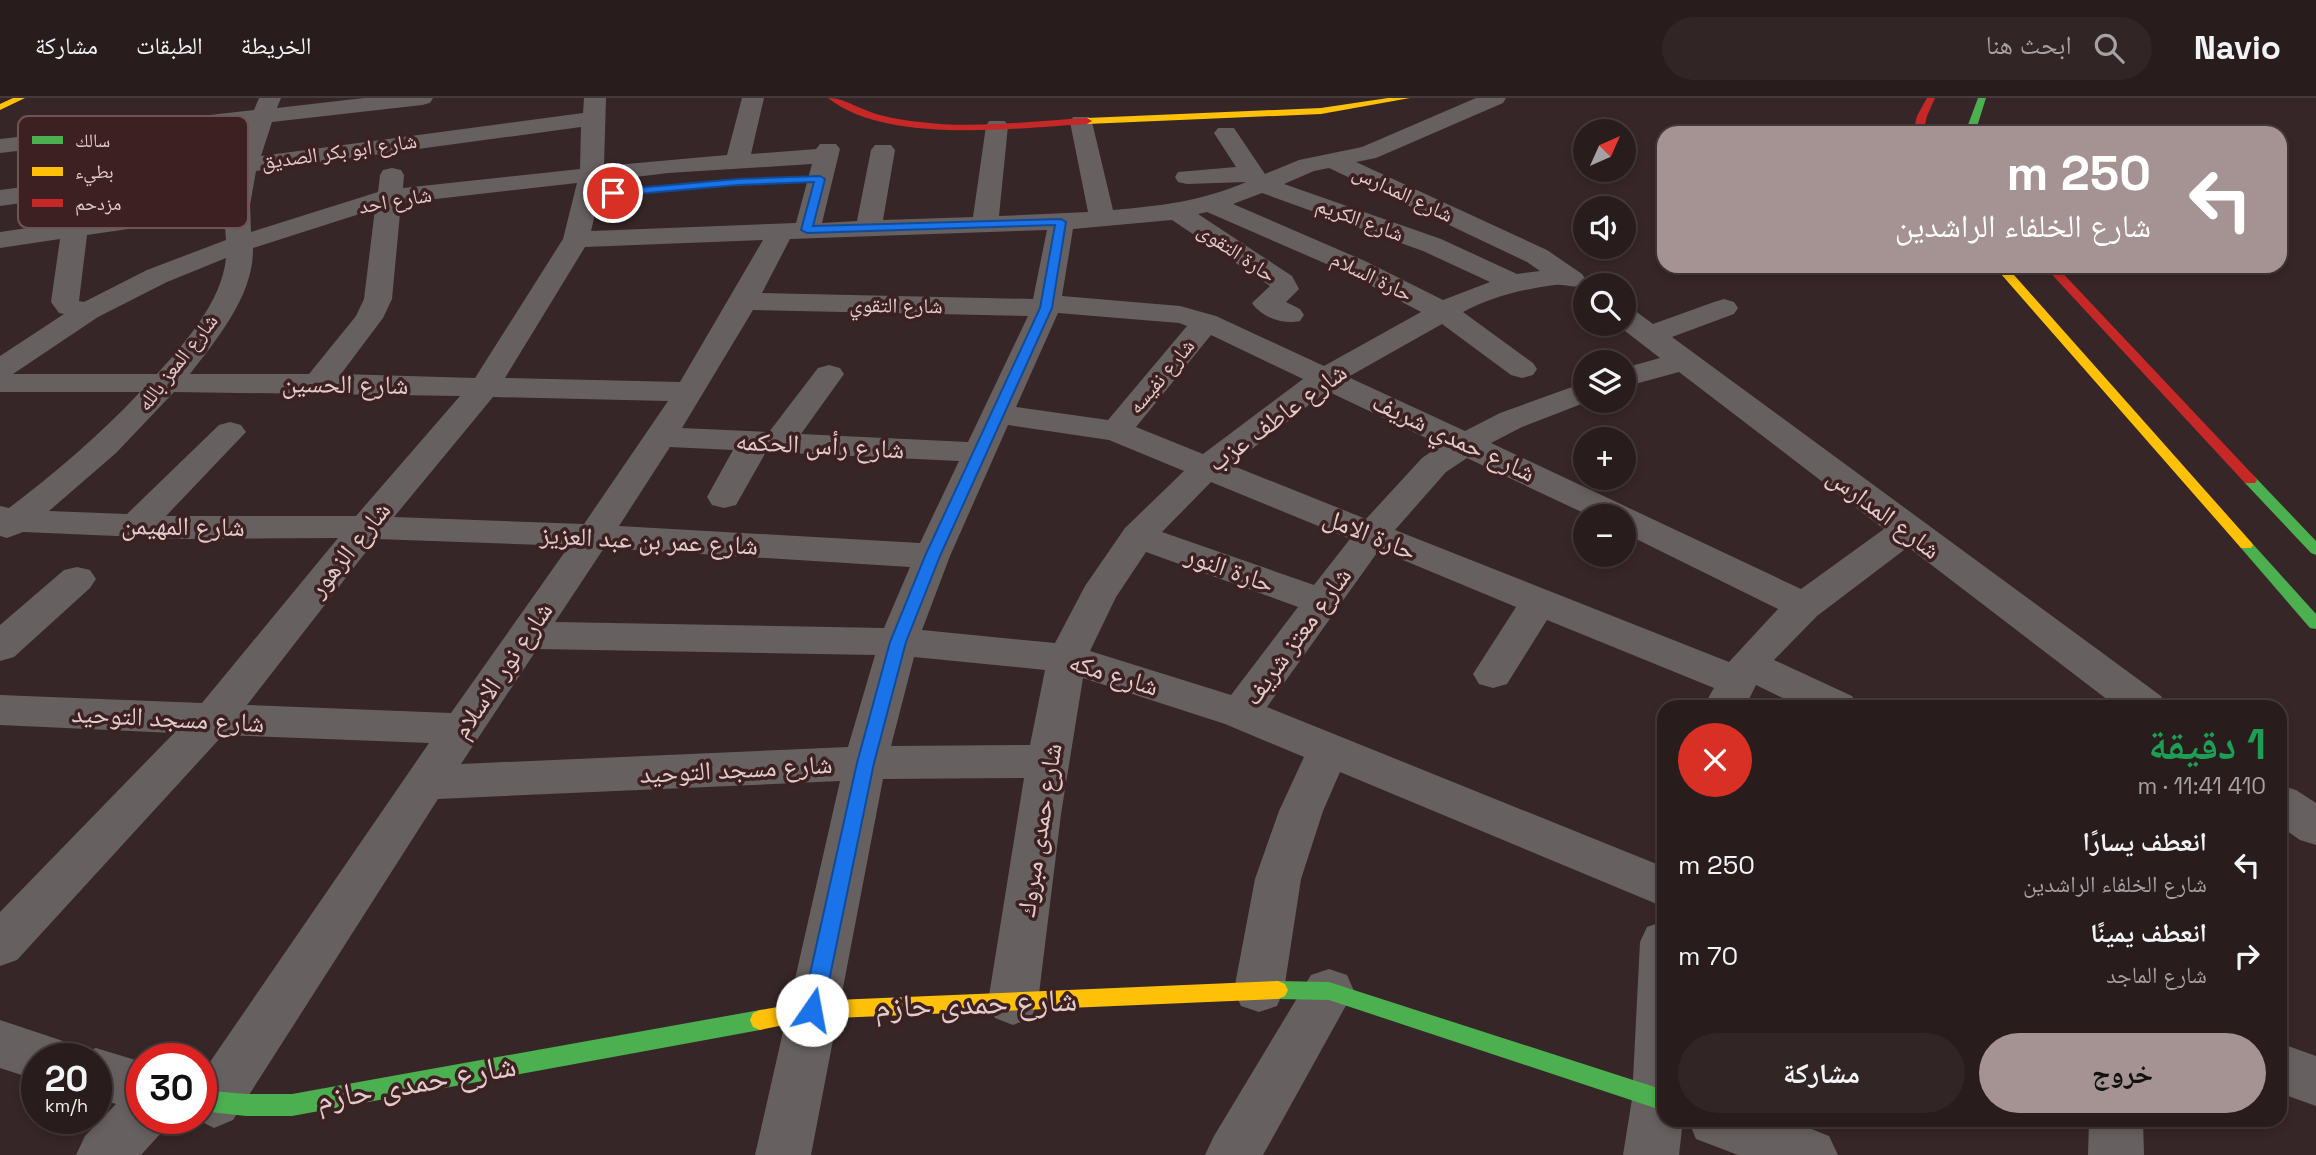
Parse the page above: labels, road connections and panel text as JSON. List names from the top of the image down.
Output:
{
  "streets": {
    "street": [
      "شارع ابو بكر الصديق",
      "شارع المدارس",
      "شارع احد",
      "شارع الكريم",
      "حارة التقوى",
      "حارة السلام",
      "شارع التقوي",
      "شارع المعز بالله",
      "شارع نفيسه",
      "شارع الحسين",
      "شارع عاطف عزب",
      "شارع حمدي شريف",
      "شارع رأس الحكمه",
      "شارع المهيمن",
      "حارة الامل",
      "شارع عمر بن عبد العزيز",
      "شارع الزهور",
      "حارة النور",
      "شارع معتز شريف",
      "شارع نور الاسلام",
      "شارع مكه",
      "شارع مسجد التوحيد",
      "شارع حمدى مبروك",
      "شارع حمدى حازم"
    ]
  },
  "crossings": [
    ["شارع ابو بكر الصديق", "شارع احد"],
    ["شارع ابو بكر الصديق", "شارع المعز بالله"],
    ["شارع ابو بكر الصديق", "شارع الزهور"],
    ["شارع احد", "شارع المعز بالله"],
    ["شارع احد", "شارع الزهور"],
    ["شارع احد", "شارع نور الاسلام"],
    ["شارع الكريم", "شارع عاطف عزب"],
    ["حارة السلام", "شارع عاطف عزب"],
    ["شارع التقوي", "شارع حمدي شريف"],
    ["شارع التقوي", "شارع نور الاسلام"],
    ["شارع المعز بالله", "شارع الحسين"],
    ["شارع المعز بالله", "شارع المهيمن"],
    ["شارع نفيسه", "شارع حمدي شريف"],
    ["شارع نفيسه", "حارة الامل"],
    ["شارع الحسين", "شارع الزهور"],
    ["شارع الحسين", "شارع نور الاسلام"],
    ["شارع عاطف عزب", "شارع حمدي شريف"],
    ["شارع عاطف عزب", "حارة الامل"],
    ["شارع عاطف عزب", "حارة النور"],
    ["شارع عاطف عزب", "شارع مكه"],
    ["شارع عاطف عزب", "شارع حمدى مبروك"],
    ["شارع حمدي شريف", "شارع معتز شريف"],
    ["شارع رأس الحكمه", "شارع نور الاسلام"],
    ["شارع المهيمن", "شارع عمر بن عبد العزيز"],
    ["شارع المهيمن", "شارع الزهور"],
    ["حارة الامل", "شارع معتز شريف"],
    ["شارع عمر بن عبد العزيز", "شارع الزهور"],
    ["شارع عمر بن عبد العزيز", "شارع نور الاسلام"],
    ["شارع الزهور", "شارع مسجد التوحيد"],
    ["حارة النور", "شارع معتز شريف"],
    ["شارع معتز شريف", "شارع مكه"],
    ["شارع نور الاسلام", "شارع مكه"],
    ["شارع نور الاسلام", "شارع مسجد التوحيد"],
    ["شارع مكه", "شارع حمدى مبروك"],
    ["شارع مسجد التوحيد", "شارع حمدى مبروك"],
    ["شارع حمدى مبروك", "شارع حمدى حازم"]
  ],
  "legend": ["سالك", "بطيء", "مزدحم"],
  "north": "top right",
  "page": {
    "header": "Navio",
    "search": "ابحث هنا",
    "nav": ["الخريطة", "الطبقات", "مشاركة"],
    "map_buttons": ["+", "−"],
    "turn": ["250 m", "شارع الخلفاء الراشدين"],
    "heading": ["1 دقيقة", "410 m · 11:41"],
    "list": [
      {
        "name": "انعطف يسارًا",
        "note": "شارع الخلفاء الراشدين",
        "value": "250 m"
      },
      {
        "name": "انعطف يمينًا",
        "note": "شارع الماجد",
        "value": "70 m"
      }
    ],
    "buttons": ["خروج", "مشاركة"],
    "speed": "20 km/h",
    "limit": "30"
  }
}
